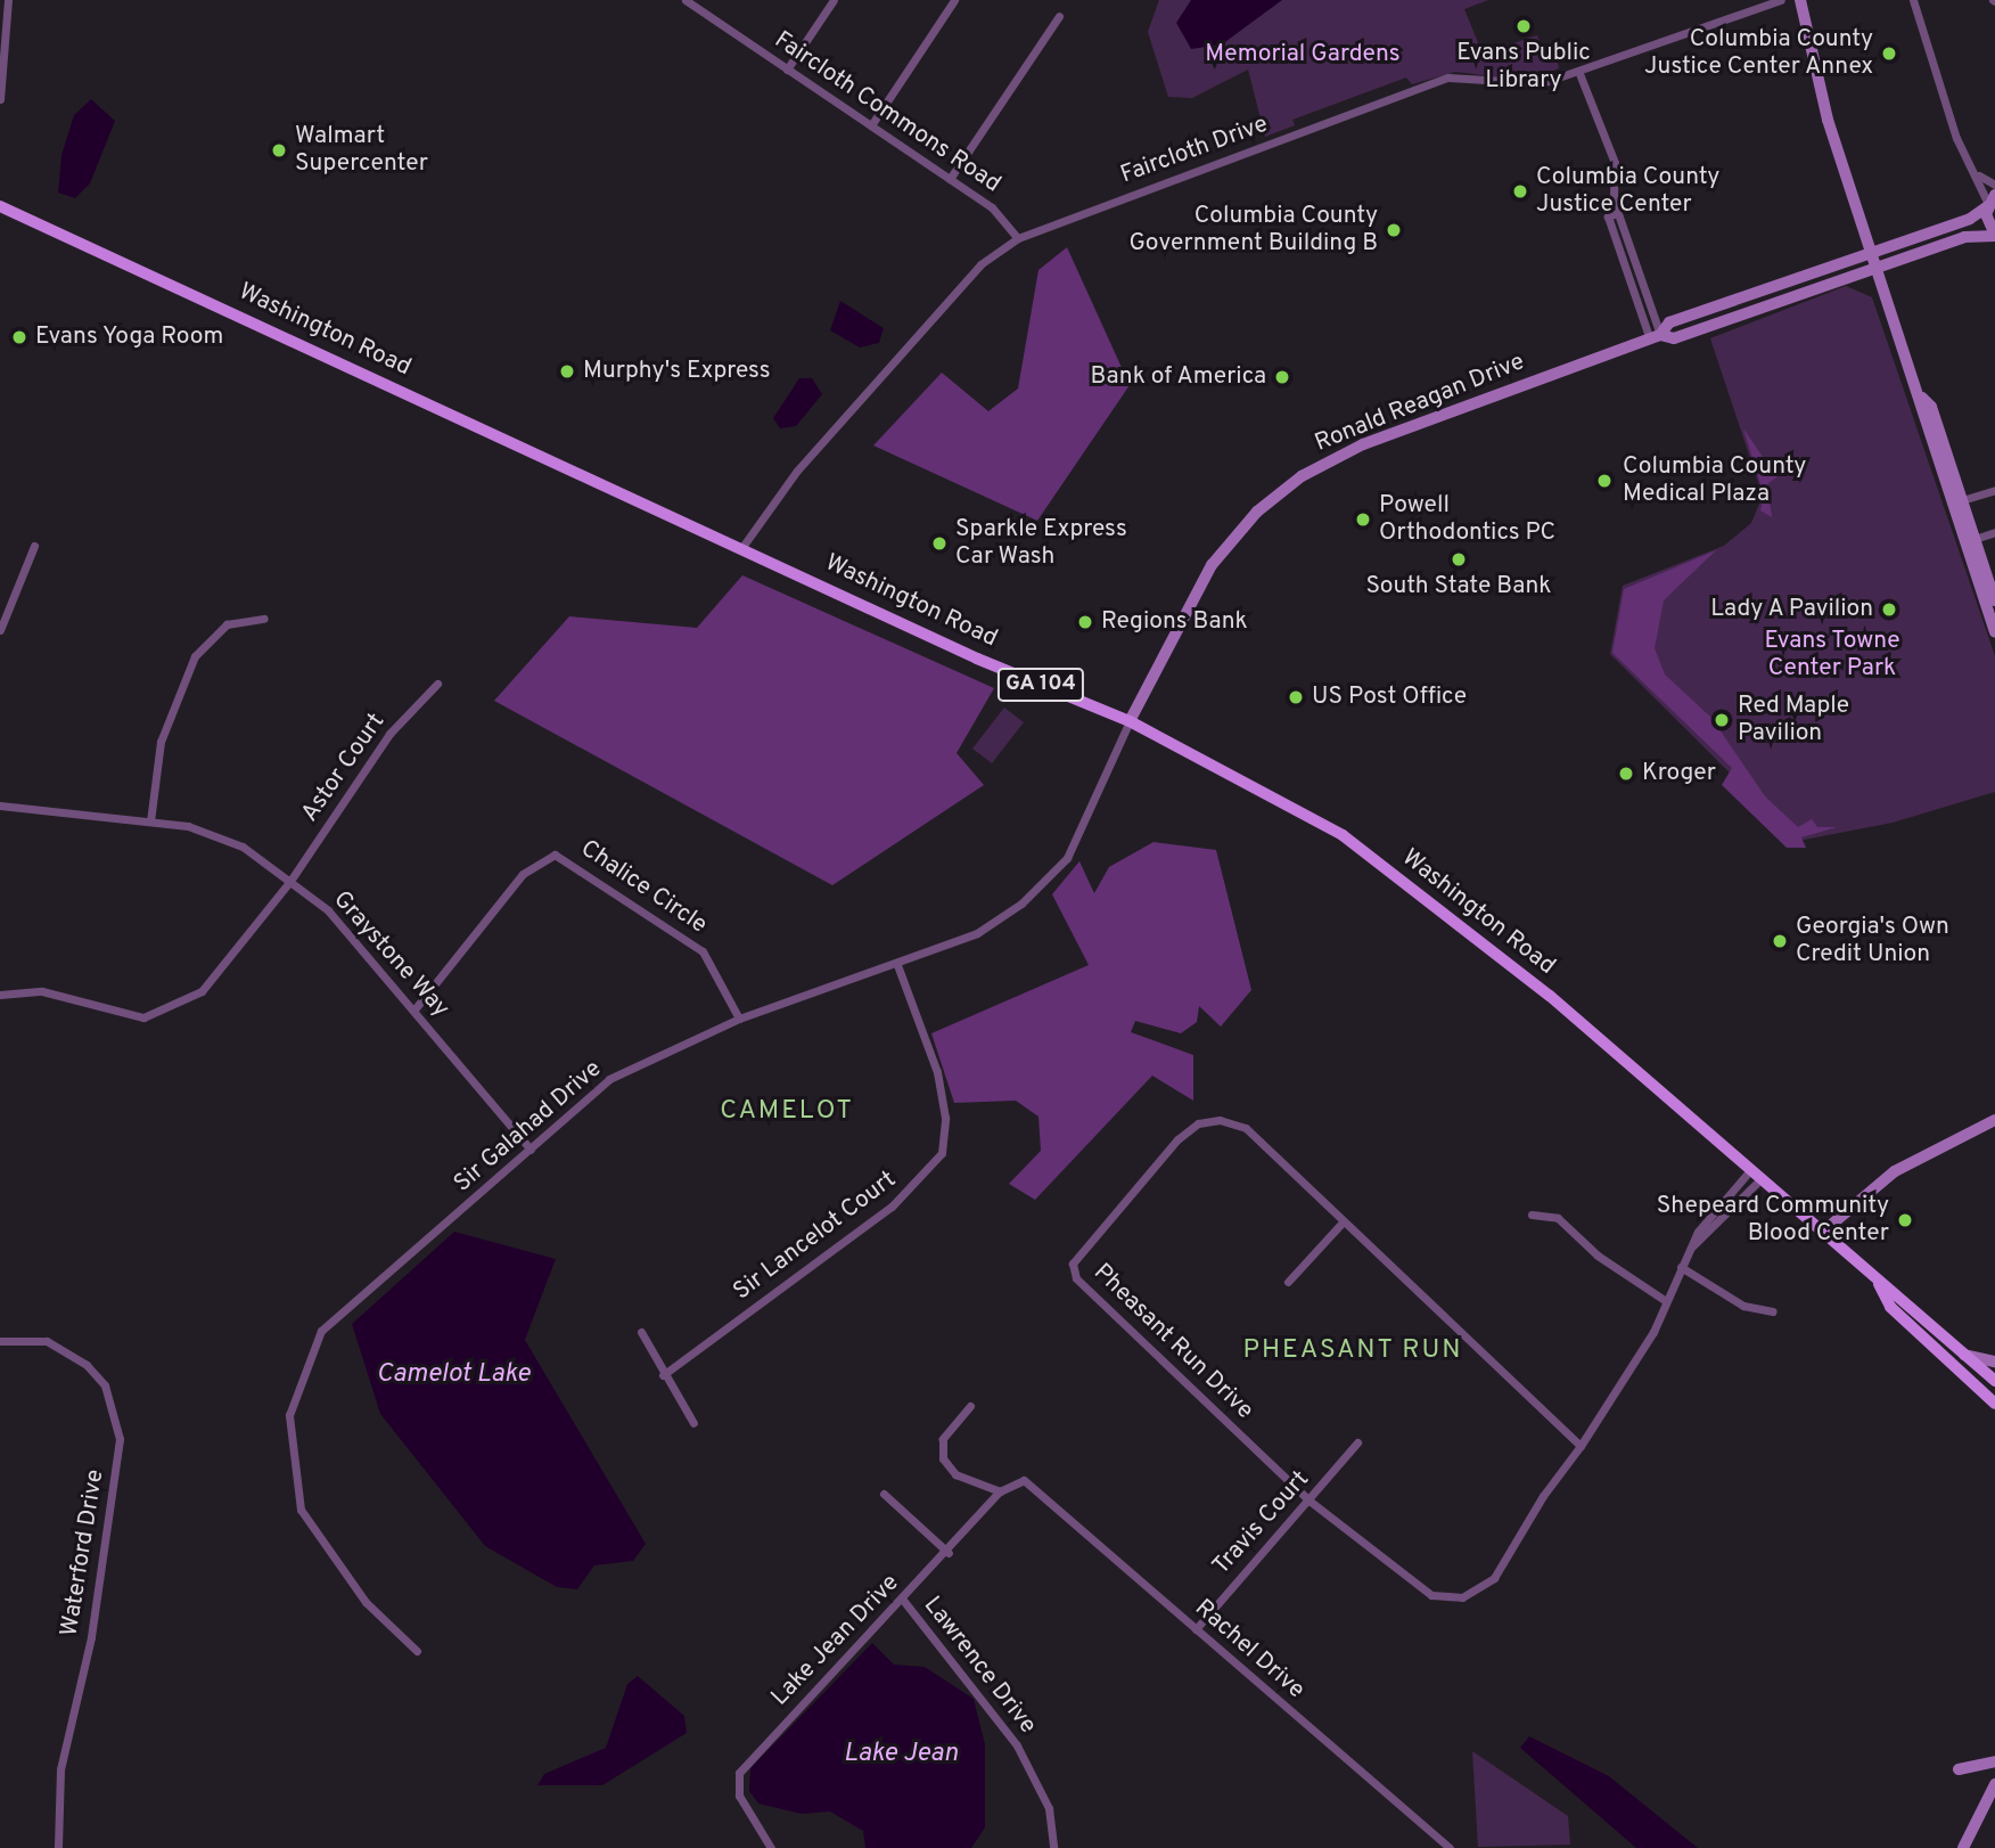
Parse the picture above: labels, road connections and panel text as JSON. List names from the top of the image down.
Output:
{
  "streets": {
    "main road": ["Washington Road", "GA 104"],
    "street": [
      "Faircloth Commons Road",
      "Faircloth Drive",
      "Ronald Reagan Drive",
      "Astor Court",
      "Chalice Circle",
      "Graystone Way",
      "Sir Galahad Drive",
      "Sir Lancelot Court",
      "Pheasant Run Drive",
      "Travis Court",
      "Waterford Drive",
      "Lake Jean Drive",
      "Rachel Drive",
      "Lawrence Drive"
    ]
  },
  "crossings": [
    ["Faircloth Commons Road", "Faircloth Drive"],
    ["Faircloth Drive", "Washington Road"],
    ["Washington Road", "Ronald Reagan Drive"],
    ["Washington Road", "Sir Galahad Drive"],
    ["Washington Road", "Pheasant Run Drive"],
    ["Ronald Reagan Drive", "Sir Galahad Drive"],
    ["Astor Court", "Graystone Way"],
    ["Chalice Circle", "Graystone Way"],
    ["Chalice Circle", "Sir Galahad Drive"],
    ["Graystone Way", "Sir Galahad Drive"],
    ["Sir Galahad Drive", "Sir Lancelot Court"],
    ["Pheasant Run Drive", "Travis Court"],
    ["Travis Court", "Rachel Drive"],
    ["Lake Jean Drive", "Rachel Drive"],
    ["Lake Jean Drive", "Lawrence Drive"]
  ],
  "districts": ["CAMELOT", "PHEASANT RUN"],
  "water": ["Camelot Lake", "Lake Jean"],
  "parks": ["Memorial Gardens", "Evans Towne Center Park"],
  "places": [
    "Evans Public Library",
    "Columbia County Justice Center Annex",
    "Walmart Supercenter",
    "Columbia County Justice Center",
    "Columbia County Government Building B",
    "Evans Yoga Room",
    "Murphy's Express",
    "Bank of America",
    "Columbia County Medical Plaza",
    "Powell Orthodontics PC",
    "Sparkle Express Car Wash",
    "South State Bank",
    "Lady A Pavilion",
    "Regions Bank",
    "US Post Office",
    "Red Maple Pavilion",
    "Kroger",
    "Georgia's Own Credit Union",
    "Shepeard Community Blood Center"
  ]
}
